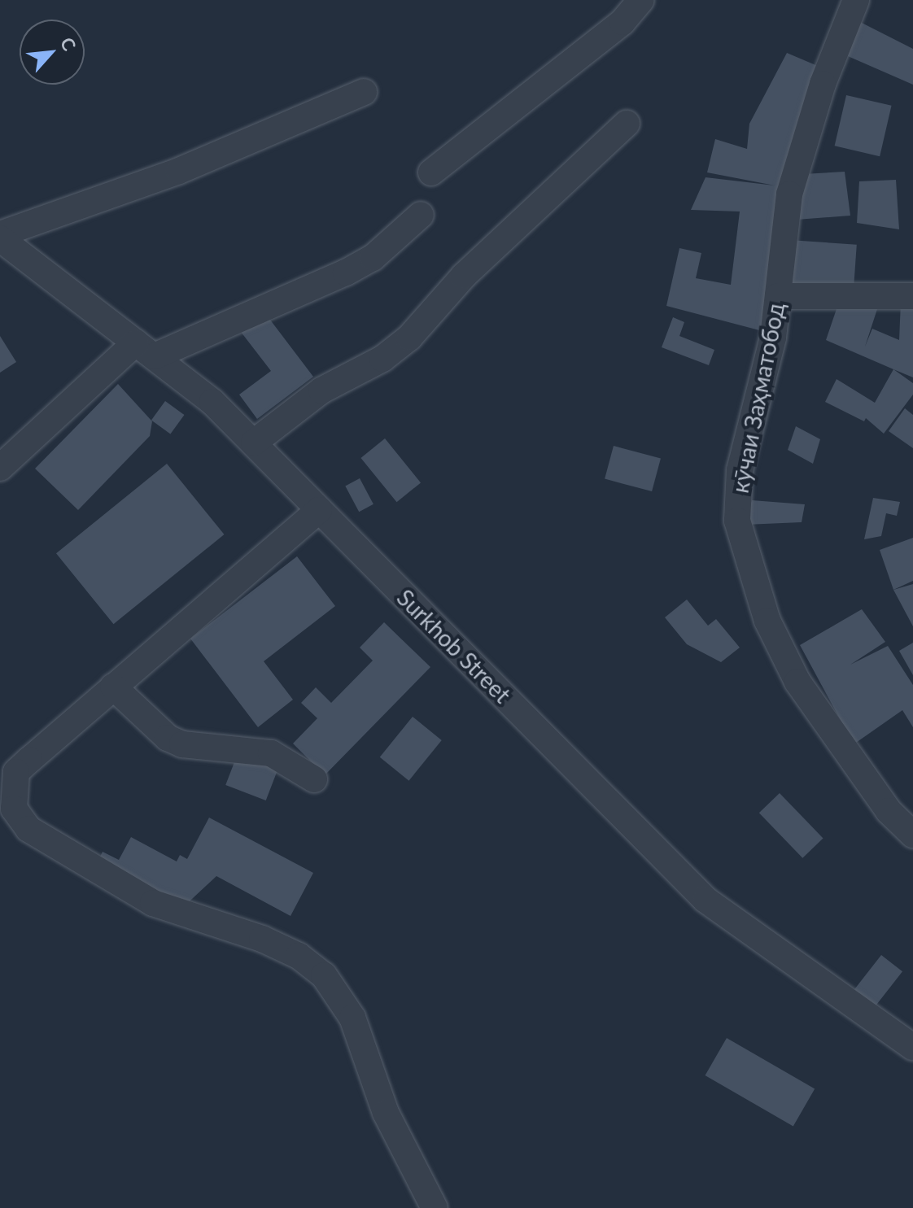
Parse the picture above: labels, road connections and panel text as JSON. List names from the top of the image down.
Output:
{
  "streets": {
    "street": ["кӯчаи Заҳматобод", "Surkhob Street"]
  },
  "north": "top right"
}
